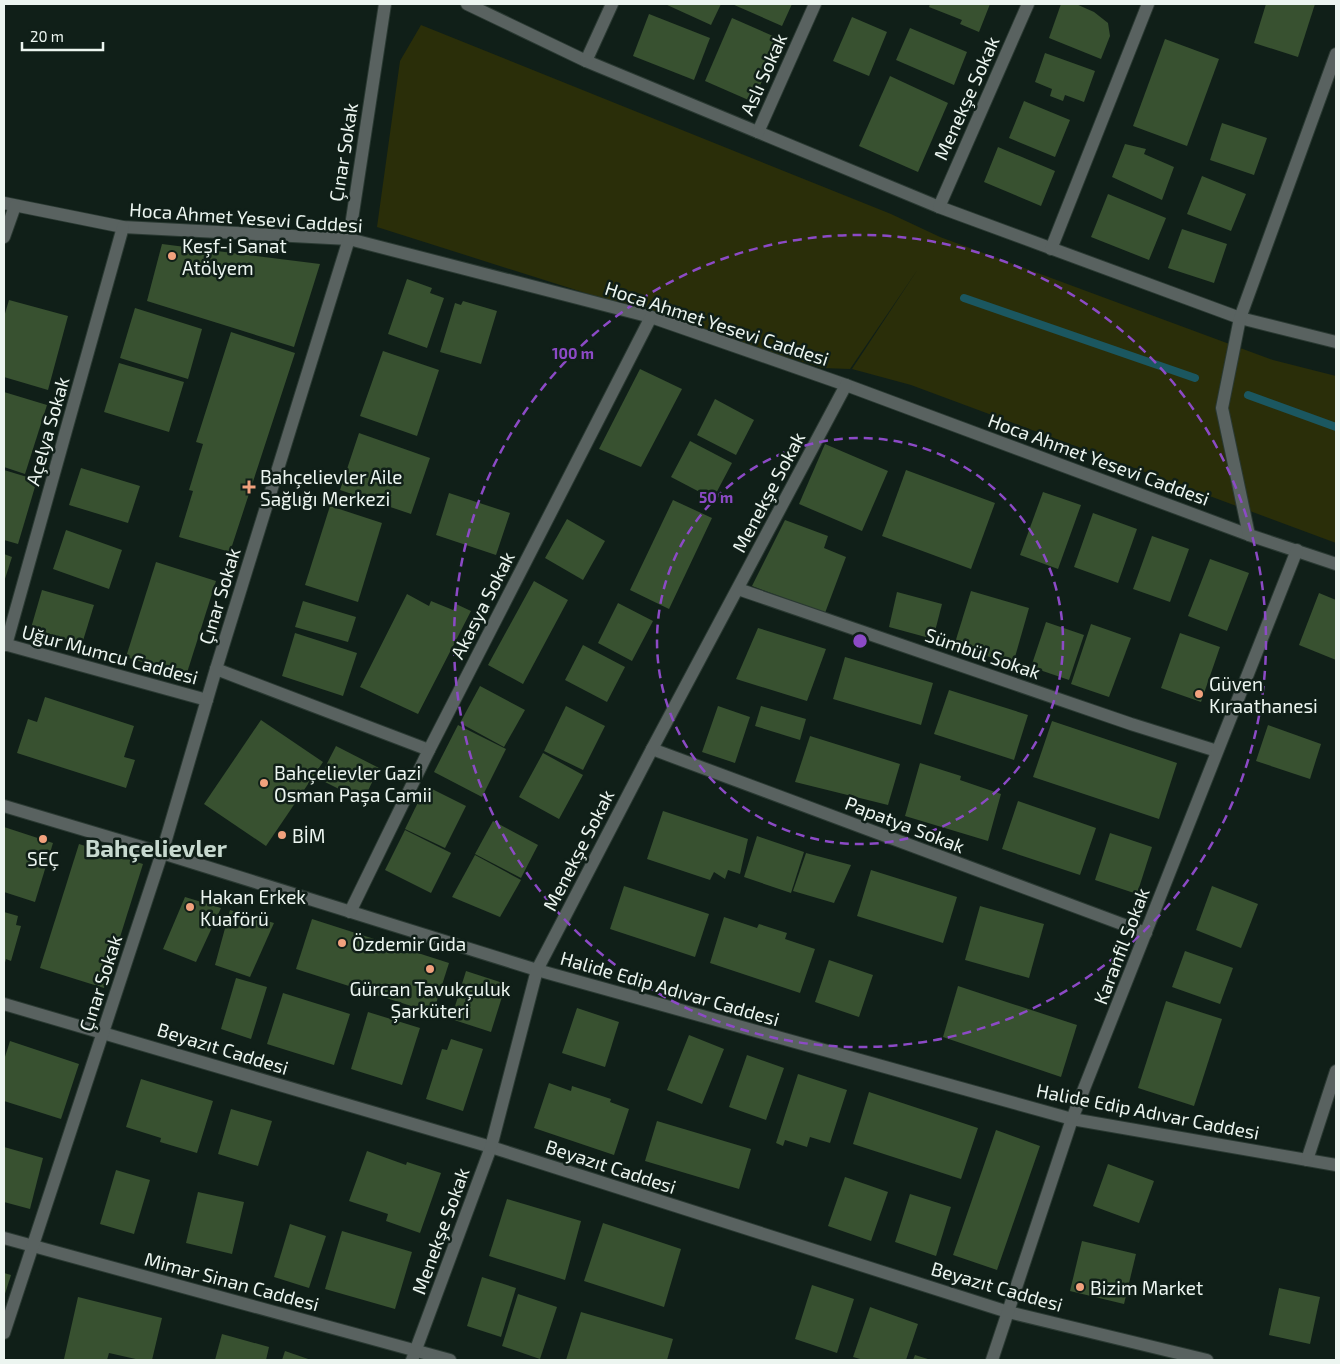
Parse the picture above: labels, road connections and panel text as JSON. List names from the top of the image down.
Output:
{
  "streets": {
    "street": [
      "Aslı Sokak",
      "Menekşe Sokak",
      "Çınar Sokak",
      "Hoca Ahmet Yesevi Caddesi",
      "Açelya Sokak",
      "Akasya Sokak",
      "Sümbül Sokak",
      "Uğur Mumcu Caddesi",
      "Papatya Sokak",
      "Karanfil Sokak",
      "Halide Edip Adıvar Caddesi",
      "Beyazıt Caddesi",
      "Mimar Sinan Caddesi"
    ]
  },
  "crossings": [
    ["Menekşe Sokak", "Hoca Ahmet Yesevi Caddesi"],
    ["Menekşe Sokak", "Sümbül Sokak"],
    ["Menekşe Sokak", "Papatya Sokak"],
    ["Menekşe Sokak", "Halide Edip Adıvar Caddesi"],
    ["Menekşe Sokak", "Beyazıt Caddesi"],
    ["Menekşe Sokak", "Mimar Sinan Caddesi"],
    ["Çınar Sokak", "Hoca Ahmet Yesevi Caddesi"],
    ["Çınar Sokak", "Uğur Mumcu Caddesi"],
    ["Çınar Sokak", "Halide Edip Adıvar Caddesi"],
    ["Çınar Sokak", "Beyazıt Caddesi"],
    ["Çınar Sokak", "Mimar Sinan Caddesi"],
    ["Hoca Ahmet Yesevi Caddesi", "Açelya Sokak"],
    ["Hoca Ahmet Yesevi Caddesi", "Akasya Sokak"],
    ["Hoca Ahmet Yesevi Caddesi", "Karanfil Sokak"],
    ["Açelya Sokak", "Uğur Mumcu Caddesi"],
    ["Akasya Sokak", "Halide Edip Adıvar Caddesi"],
    ["Sümbül Sokak", "Karanfil Sokak"],
    ["Papatya Sokak", "Karanfil Sokak"],
    ["Karanfil Sokak", "Halide Edip Adıvar Caddesi"],
    ["Karanfil Sokak", "Beyazıt Caddesi"]
  ],
  "districts": ["Bahçelievler"],
  "places": {
    "other": [
      "Keşf-i Sanat Atölyem",
      "Güven Kıraathanesi",
      "Bahçelievler Gazi Osman Paşa Camii",
      "BİM",
      "SEÇ",
      "Hakan Erkek Kuaförü",
      "Özdemir Gıda",
      "Gürcan Tavukçuluk Şarküteri",
      "Bizim Market"
    ],
    "health": ["Bahçelievler Aile Sağlığı Merkezi"]
  },
  "scale_bar": "20 m",
  "rings": ["100 m", "50 m"]
}
